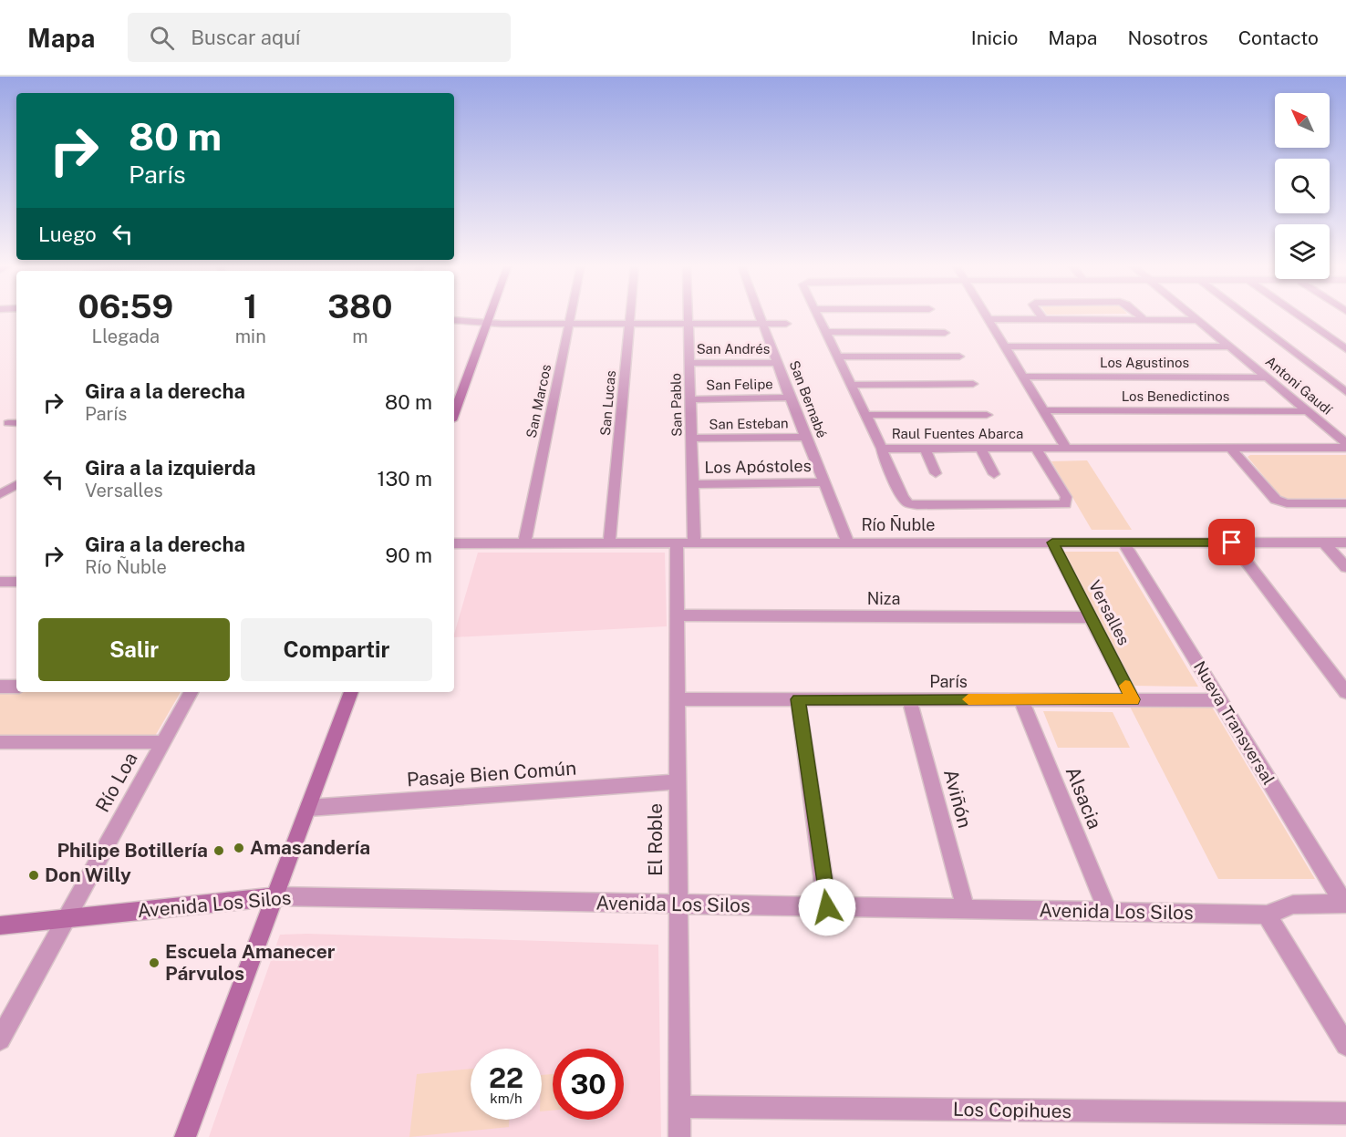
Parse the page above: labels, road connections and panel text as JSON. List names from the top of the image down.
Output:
{
  "streets": {
    "main road": ["Avenida Los Silos"],
    "street": [
      "San Andrés",
      "Los Agustinos",
      "San Felipe",
      "Antoni Gaudí",
      "Los Benedictinos",
      "San Bernabé",
      "San Marcos",
      "San Lucas",
      "San Pablo",
      "San Esteban",
      "Raul Fuentes Abarca",
      "Los Apóstoles",
      "Río Ñuble",
      "Niza",
      "Versalles",
      "París",
      "Nueva Transversal",
      "Pasaje Bien Común",
      "Río Loa",
      "Alsacia",
      "Aviñón",
      "El Roble",
      "Los Copihues"
    ]
  },
  "crossings": [
    ["San Andrés", "San Bernabé"],
    ["San Andrés", "San Pablo"],
    ["Los Agustinos", "Antoni Gaudí"],
    ["San Felipe", "San Bernabé"],
    ["San Felipe", "San Pablo"],
    ["Antoni Gaudí", "Los Benedictinos"],
    ["San Bernabé", "San Esteban"],
    ["San Bernabé", "Los Apóstoles"],
    ["San Bernabé", "Río Ñuble"],
    ["San Marcos", "Río Ñuble"],
    ["San Lucas", "Río Ñuble"],
    ["San Pablo", "San Esteban"],
    ["San Pablo", "Los Apóstoles"],
    ["San Pablo", "Río Ñuble"],
    ["San Pablo", "El Roble"],
    ["Río Ñuble", "Versalles"],
    ["Río Ñuble", "Nueva Transversal"],
    ["Río Ñuble", "El Roble"],
    ["Niza", "Versalles"],
    ["Niza", "El Roble"],
    ["Versalles", "París"],
    ["París", "Nueva Transversal"],
    ["París", "Alsacia"],
    ["París", "Aviñón"],
    ["París", "El Roble"],
    ["Nueva Transversal", "Avenida Los Silos"],
    ["Pasaje Bien Común", "El Roble"],
    ["Río Loa", "Avenida Los Silos"],
    ["Alsacia", "Avenida Los Silos"],
    ["Aviñón", "Avenida Los Silos"],
    ["El Roble", "Avenida Los Silos"],
    ["El Roble", "Los Copihues"]
  ],
  "places": [
    "Amasandería",
    "Philipe Botillería",
    "Don Willy",
    "Escuela Amanecer Párvulos"
  ],
  "north": "top left",
  "page": {
    "header": "Mapa",
    "search": "Buscar aquí",
    "nav": [
      "Inicio",
      "Mapa",
      "Nosotros",
      "Contacto"
    ],
    "turn": ["80 m", "París"],
    "then": "Luego",
    "eta": [
      "06:59",
      "Llegada",
      "1",
      "min",
      "380",
      "m"
    ],
    "list": [
      {
        "name": "Gira a la derecha",
        "note": "París",
        "value": "80 m"
      },
      {
        "name": "Gira a la izquierda",
        "note": "Versalles",
        "value": "130 m"
      },
      {
        "name": "Gira a la derecha",
        "note": "Río Ñuble",
        "value": "90 m"
      }
    ],
    "buttons": ["Salir", "Compartir"],
    "speed": "22 km/h",
    "limit": "30"
  }
}
